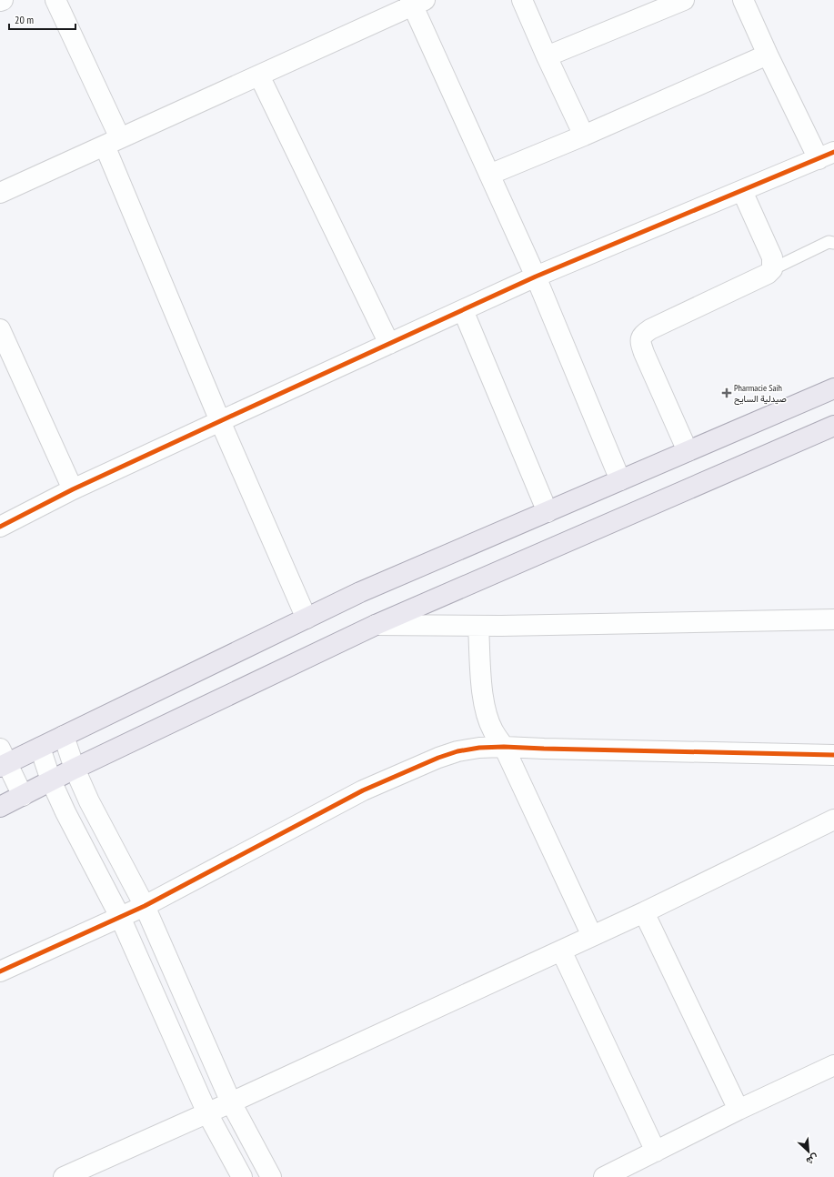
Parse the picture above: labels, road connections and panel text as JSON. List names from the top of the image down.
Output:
{
  "places": {
    "health": ["Pharmacie Saih صيدلية السايح"]
  },
  "scale_bar": "20 m",
  "north": "bottom right"
}
